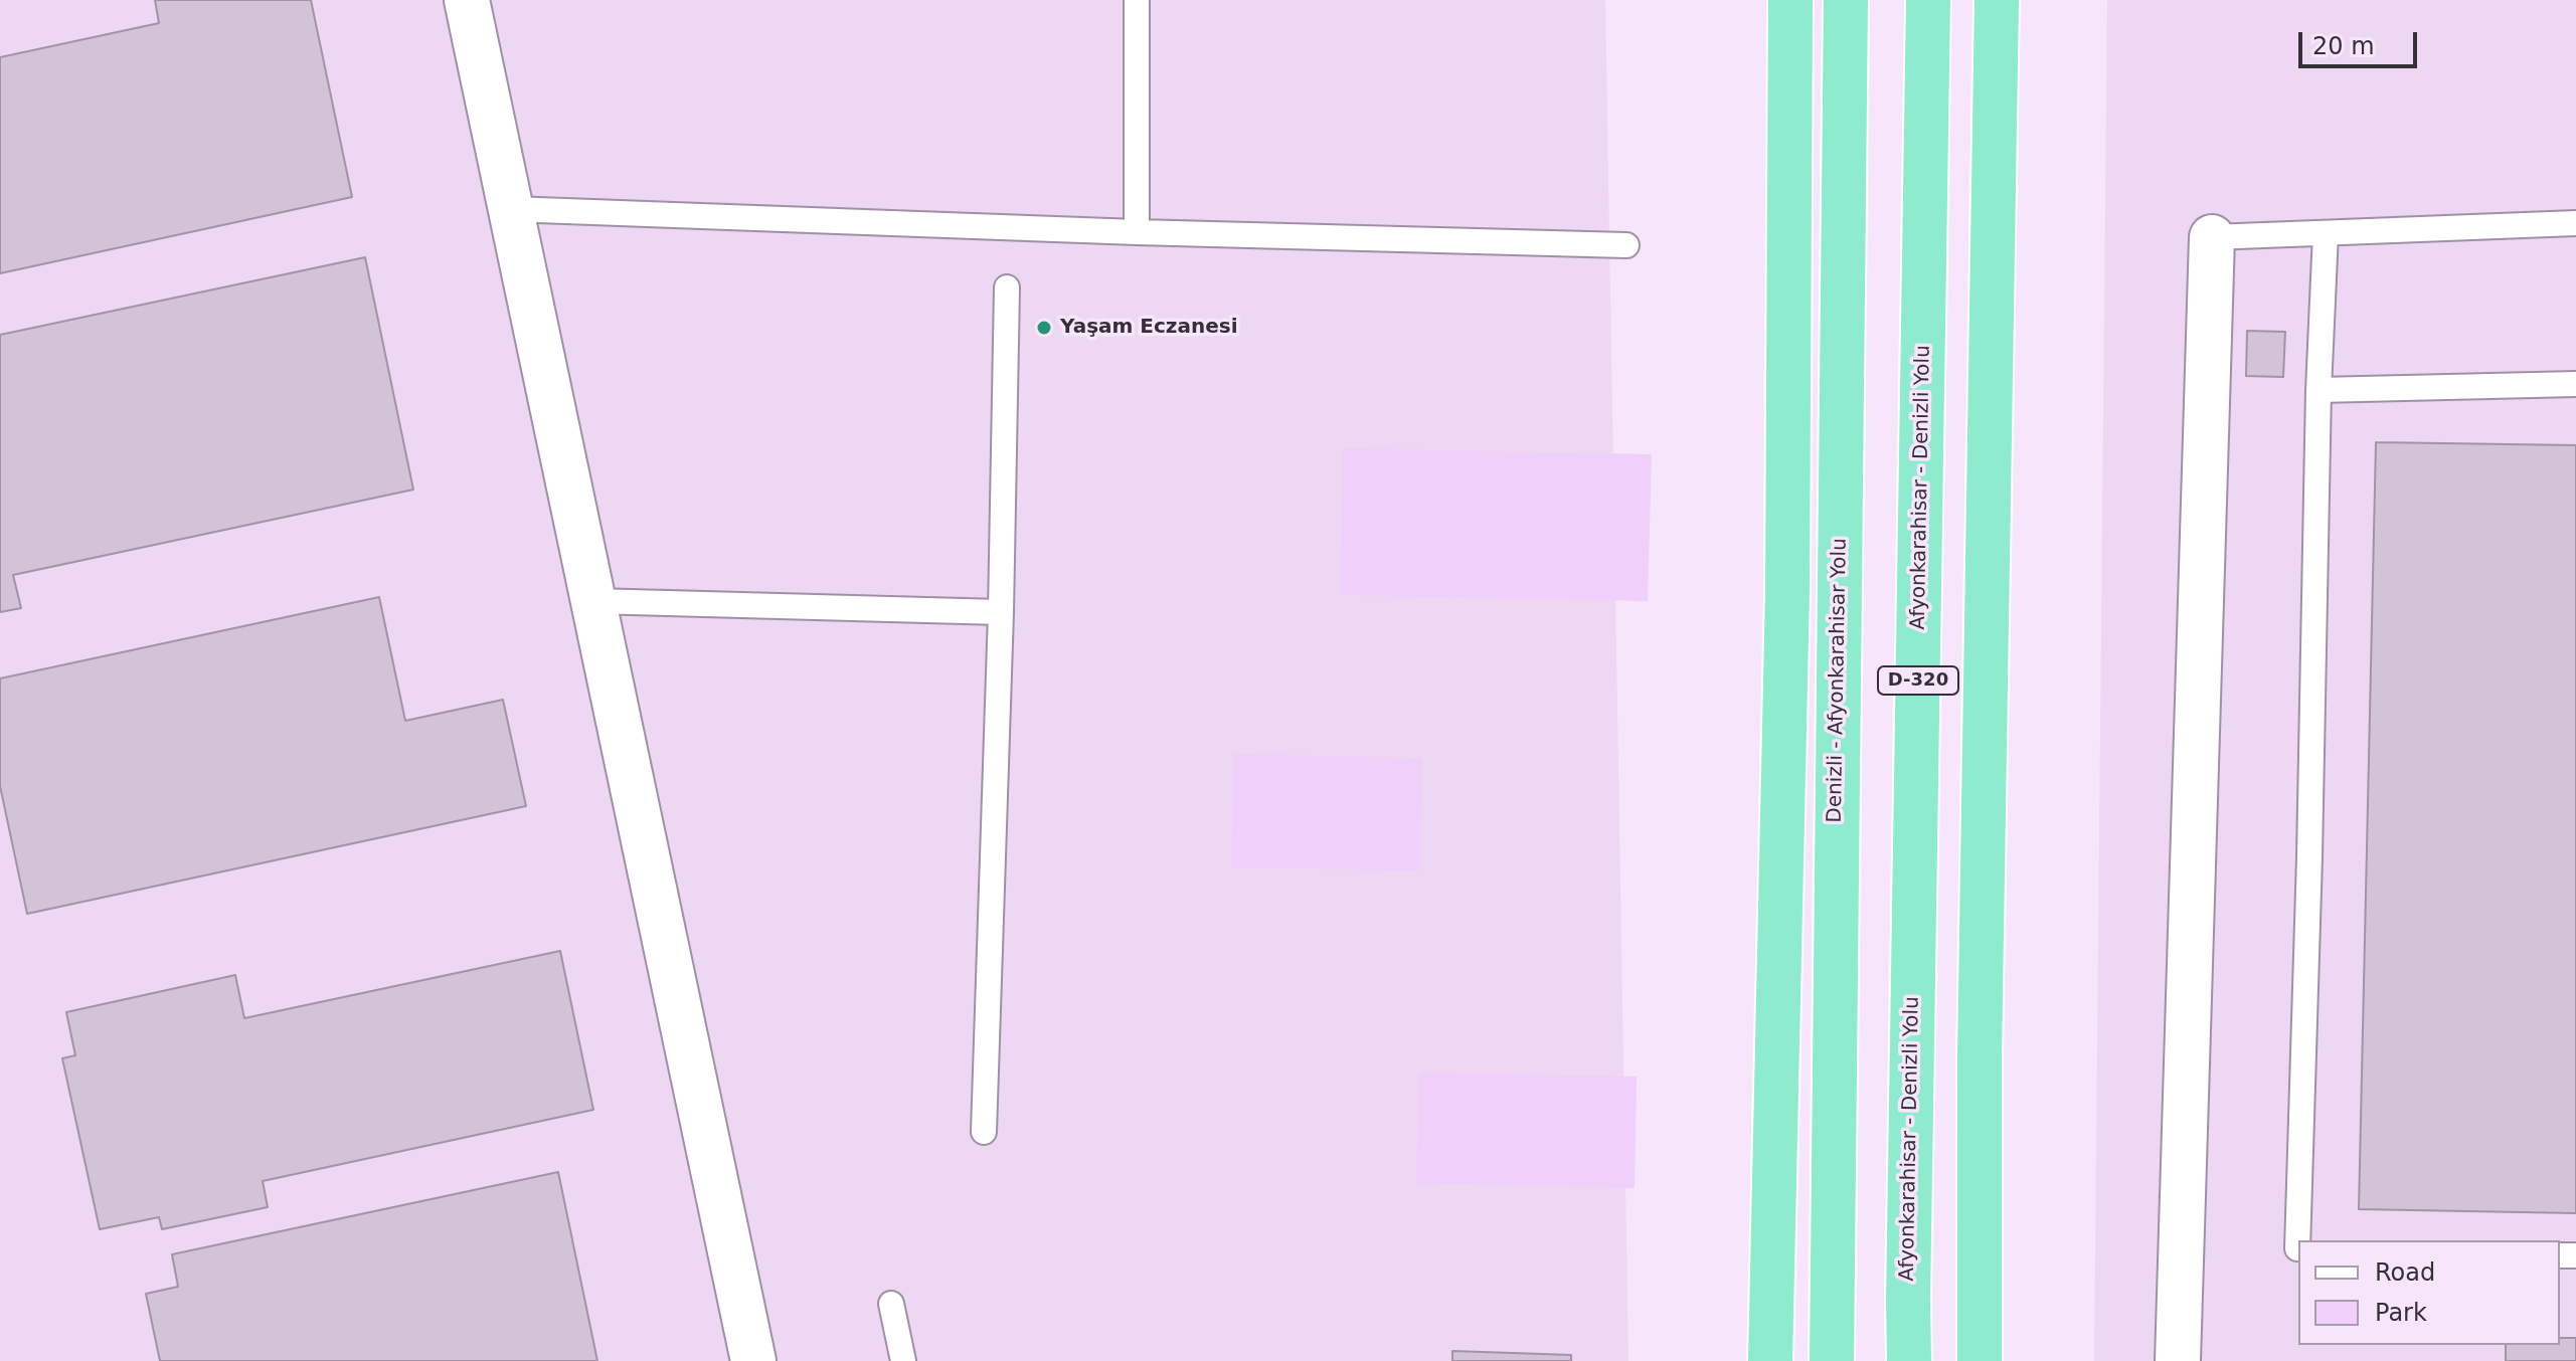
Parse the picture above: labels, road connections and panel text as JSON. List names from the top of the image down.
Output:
{
  "streets": {
    "highway": ["Afyonkarahisar - Denizli Yolu", "Denizli - Afyonkarahisar Yolu", "D-320"]
  },
  "places": ["Yaşam Eczanesi"],
  "legend": ["Road", "Park"],
  "scale_bar": "20 m"
}
